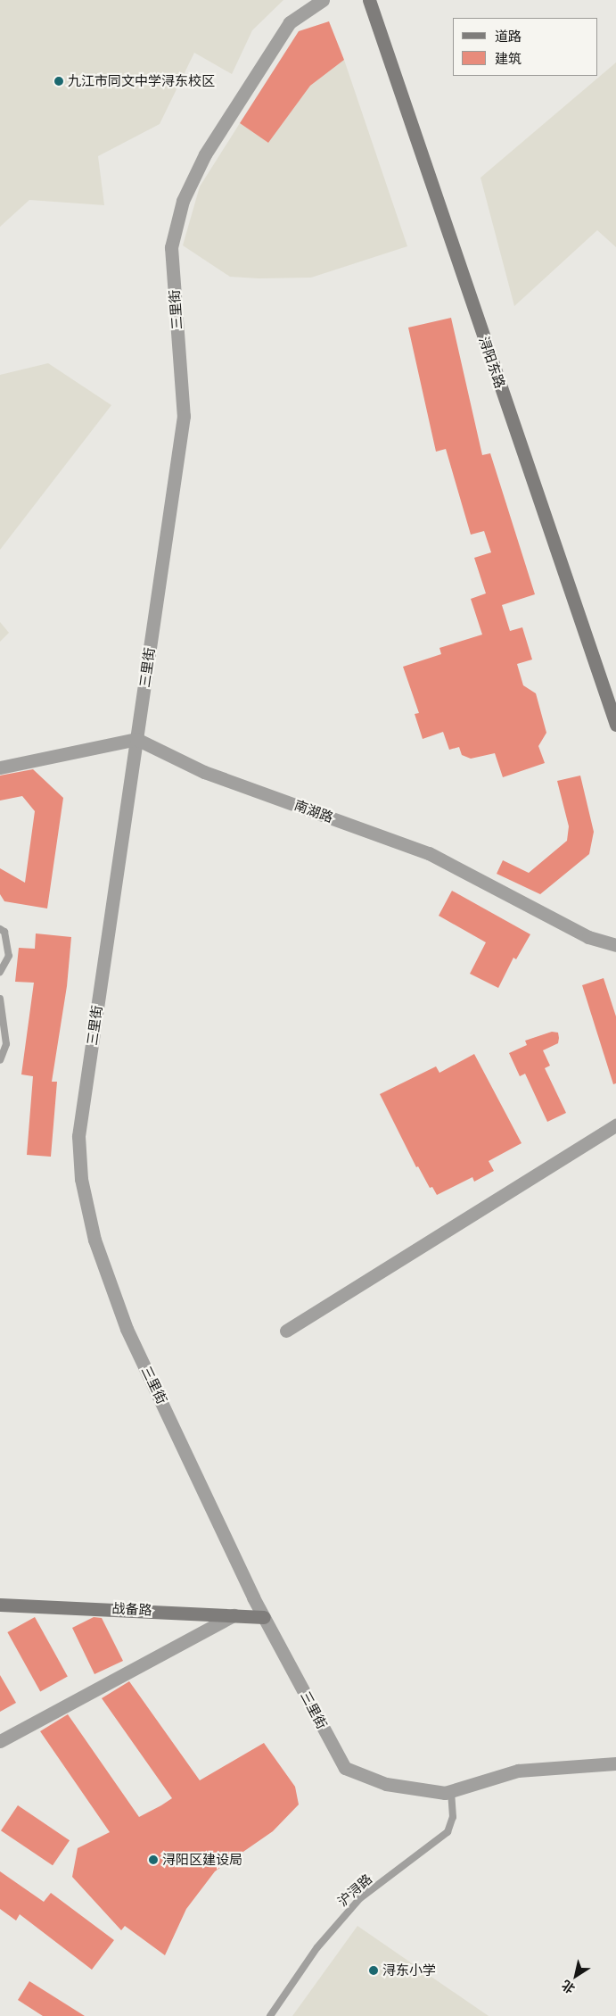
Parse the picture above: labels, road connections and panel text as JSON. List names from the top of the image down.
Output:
{
  "streets": {
    "main road": ["浔阳东路", "战备路"],
    "street": ["三里街", "南湖路"],
    "lane": ["沪浔路"]
  },
  "crossings": [
    ["三里街", "南湖路"],
    ["三里街", "战备路"],
    ["三里街", "沪浔路"]
  ],
  "places": ["九江市同文中学浔东校区", "浔阳区建设局", "浔东小学"],
  "legend": ["道路", "建筑"],
  "north": "bottom left"
}
